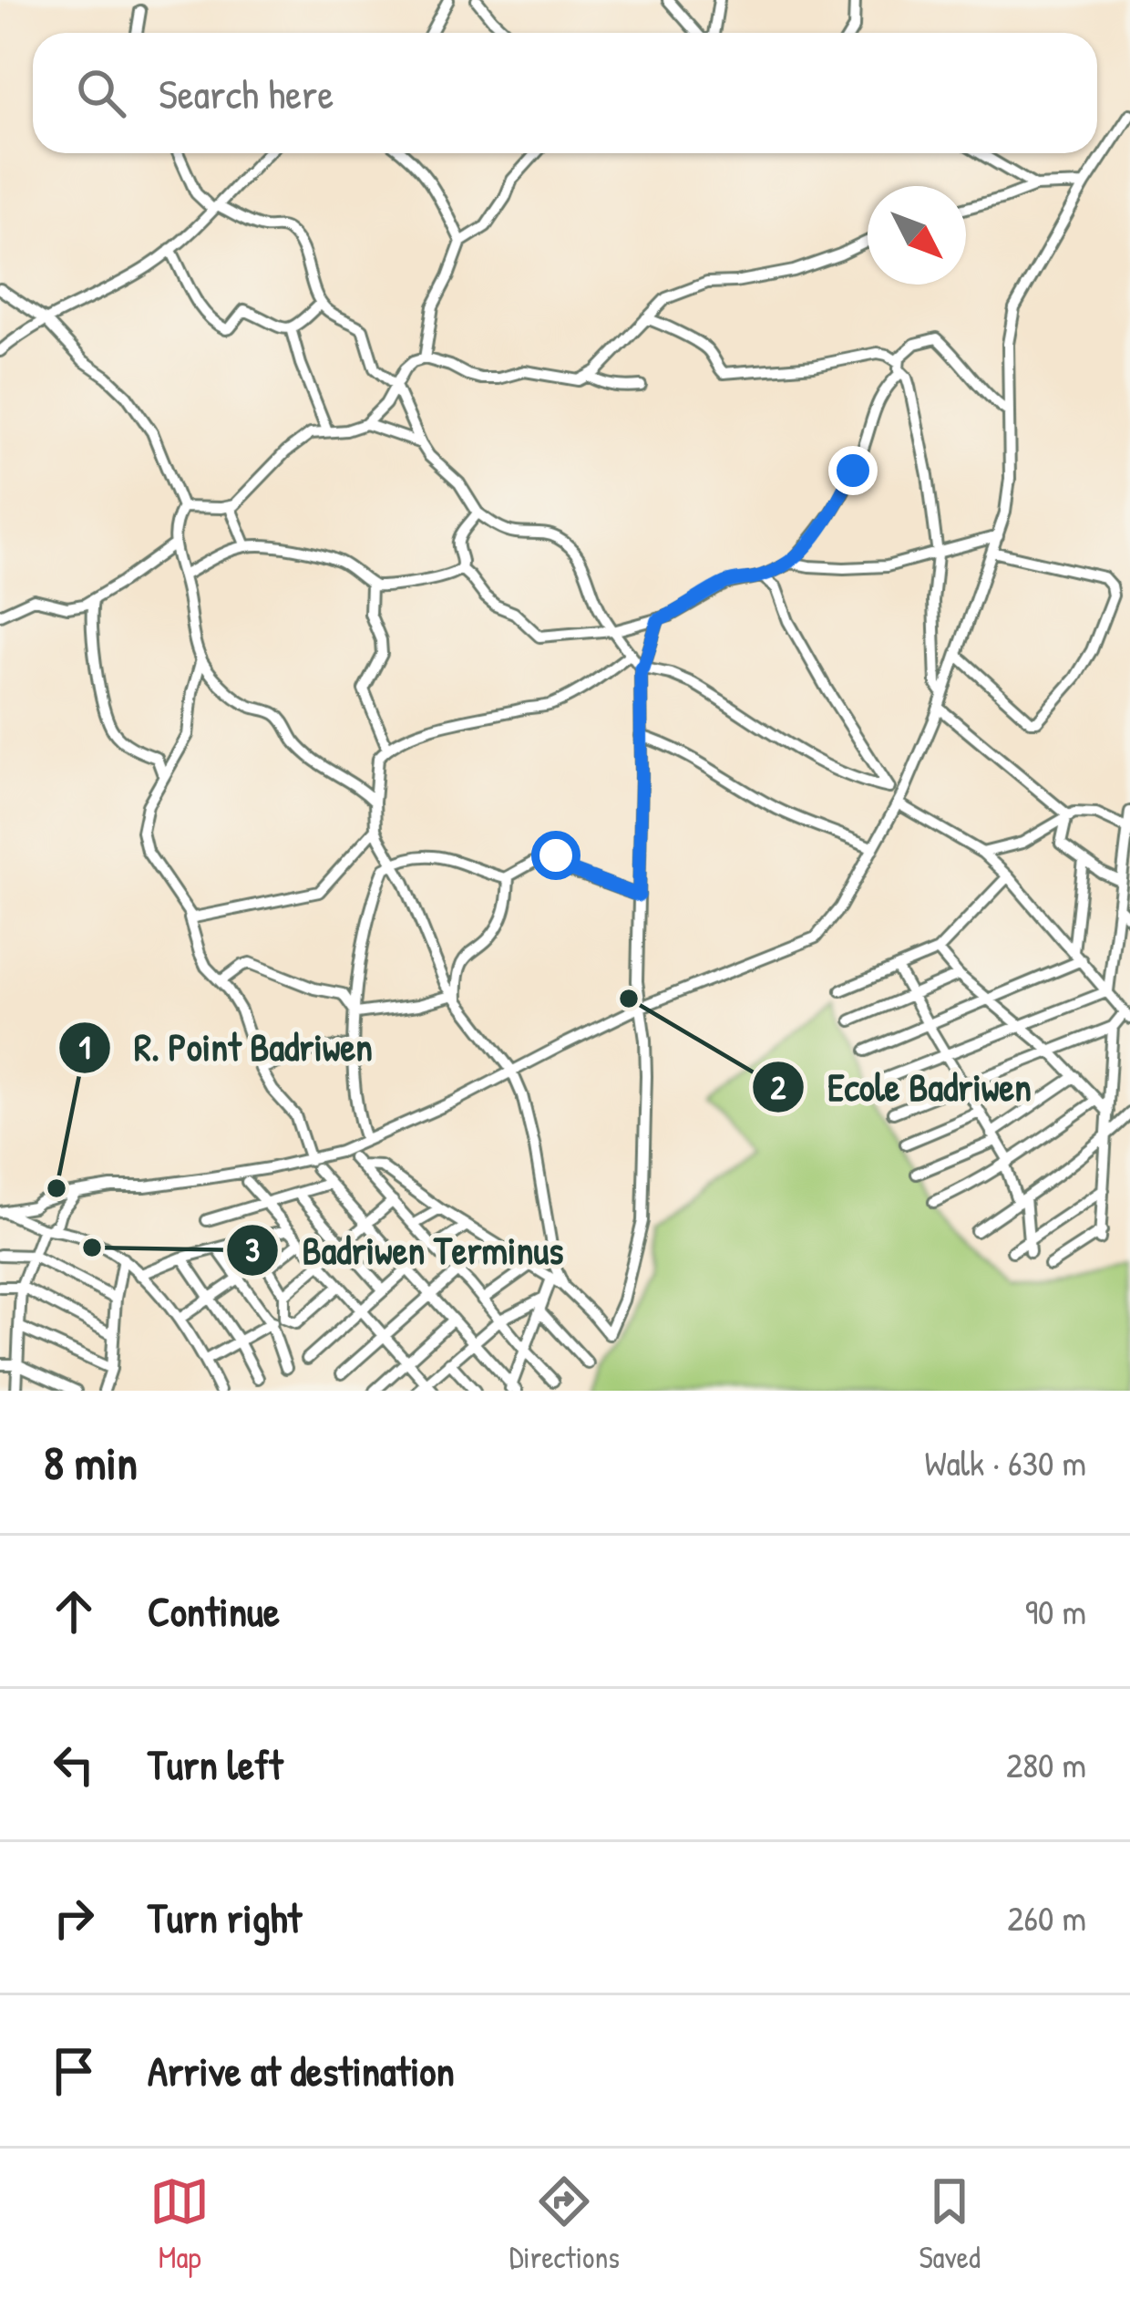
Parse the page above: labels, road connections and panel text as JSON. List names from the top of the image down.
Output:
{
  "places": ["Ecole Badriwen", "R. Point Badriwen", "Badriwen Terminus"],
  "north": "bottom right",
  "page": {
    "search": "Search here",
    "heading": ["8 min", "Walk · 630 m"],
    "list": [
      ["Continue", "90 m"],
      ["Turn left", "280 m"],
      ["Turn right", "260 m"],
      "Arrive at destination"
    ],
    "nav": ["Map", "Directions", "Saved"]
  }
}
